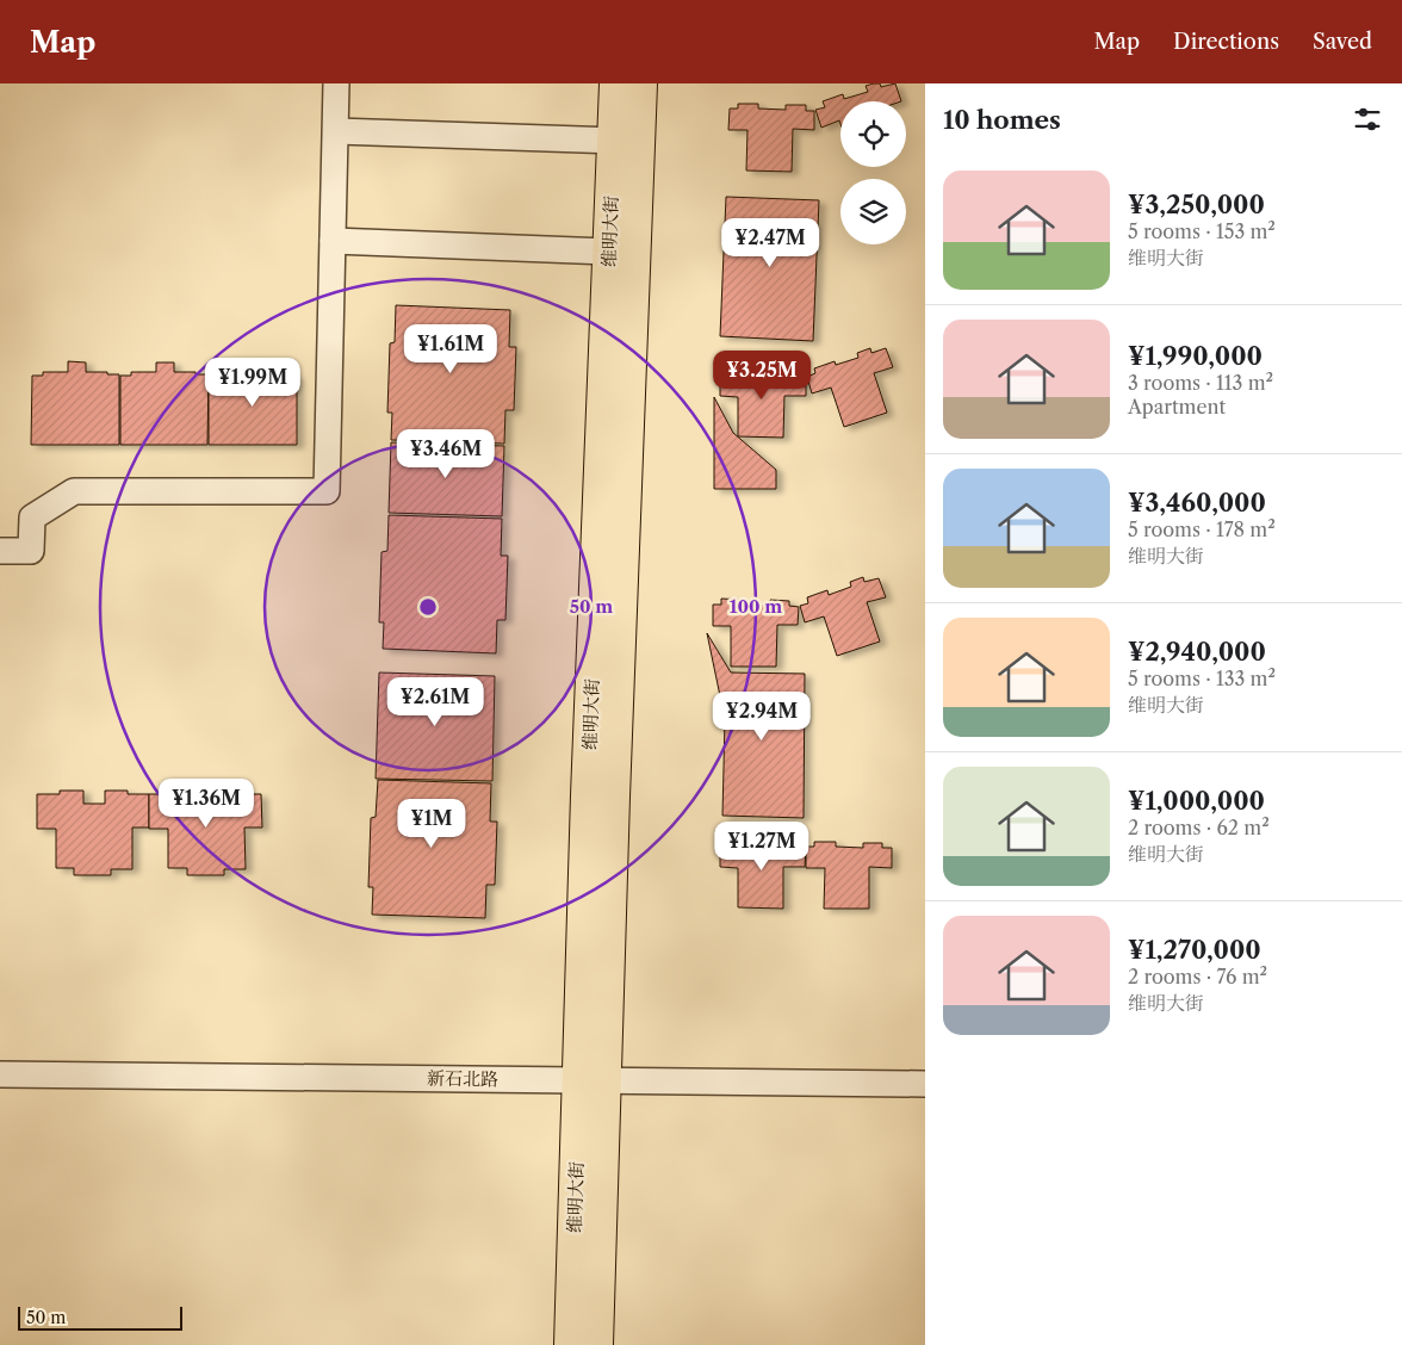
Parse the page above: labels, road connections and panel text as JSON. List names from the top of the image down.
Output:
{
  "streets": {
    "main road": ["维明大街"],
    "street": ["新石北路"]
  },
  "crossings": [
    ["维明大街", "新石北路"]
  ],
  "scale_bar": "50 m",
  "page": {
    "header": "Map",
    "nav": ["Map", "Directions", "Saved"],
    "heading": "10 homes",
    "list": [
      {
        "name": "¥3,250,000",
        "note": "5 rooms · 153 m² · 维明大街"
      },
      {
        "name": "¥1,990,000",
        "note": "3 rooms · 113 m² · Apartment"
      },
      {
        "name": "¥3,460,000",
        "note": "5 rooms · 178 m² · 维明大街"
      },
      {
        "name": "¥2,940,000",
        "note": "5 rooms · 133 m² · 维明大街"
      },
      {
        "name": "¥1,000,000",
        "note": "2 rooms · 62 m² · 维明大街"
      },
      {
        "name": "¥1,270,000",
        "note": "2 rooms · 76 m² · 维明大街"
      }
    ],
    "price": [
      "¥2.47M",
      "¥1.61M",
      "¥3.25M",
      "¥1.99M",
      "¥3.46M",
      "¥2.61M",
      "¥2.94M",
      "¥1.36M",
      "¥1M",
      "¥1.27M"
    ],
    "scale": "50 m"
  },
  "rings": ["50 m", "100 m"]
}
